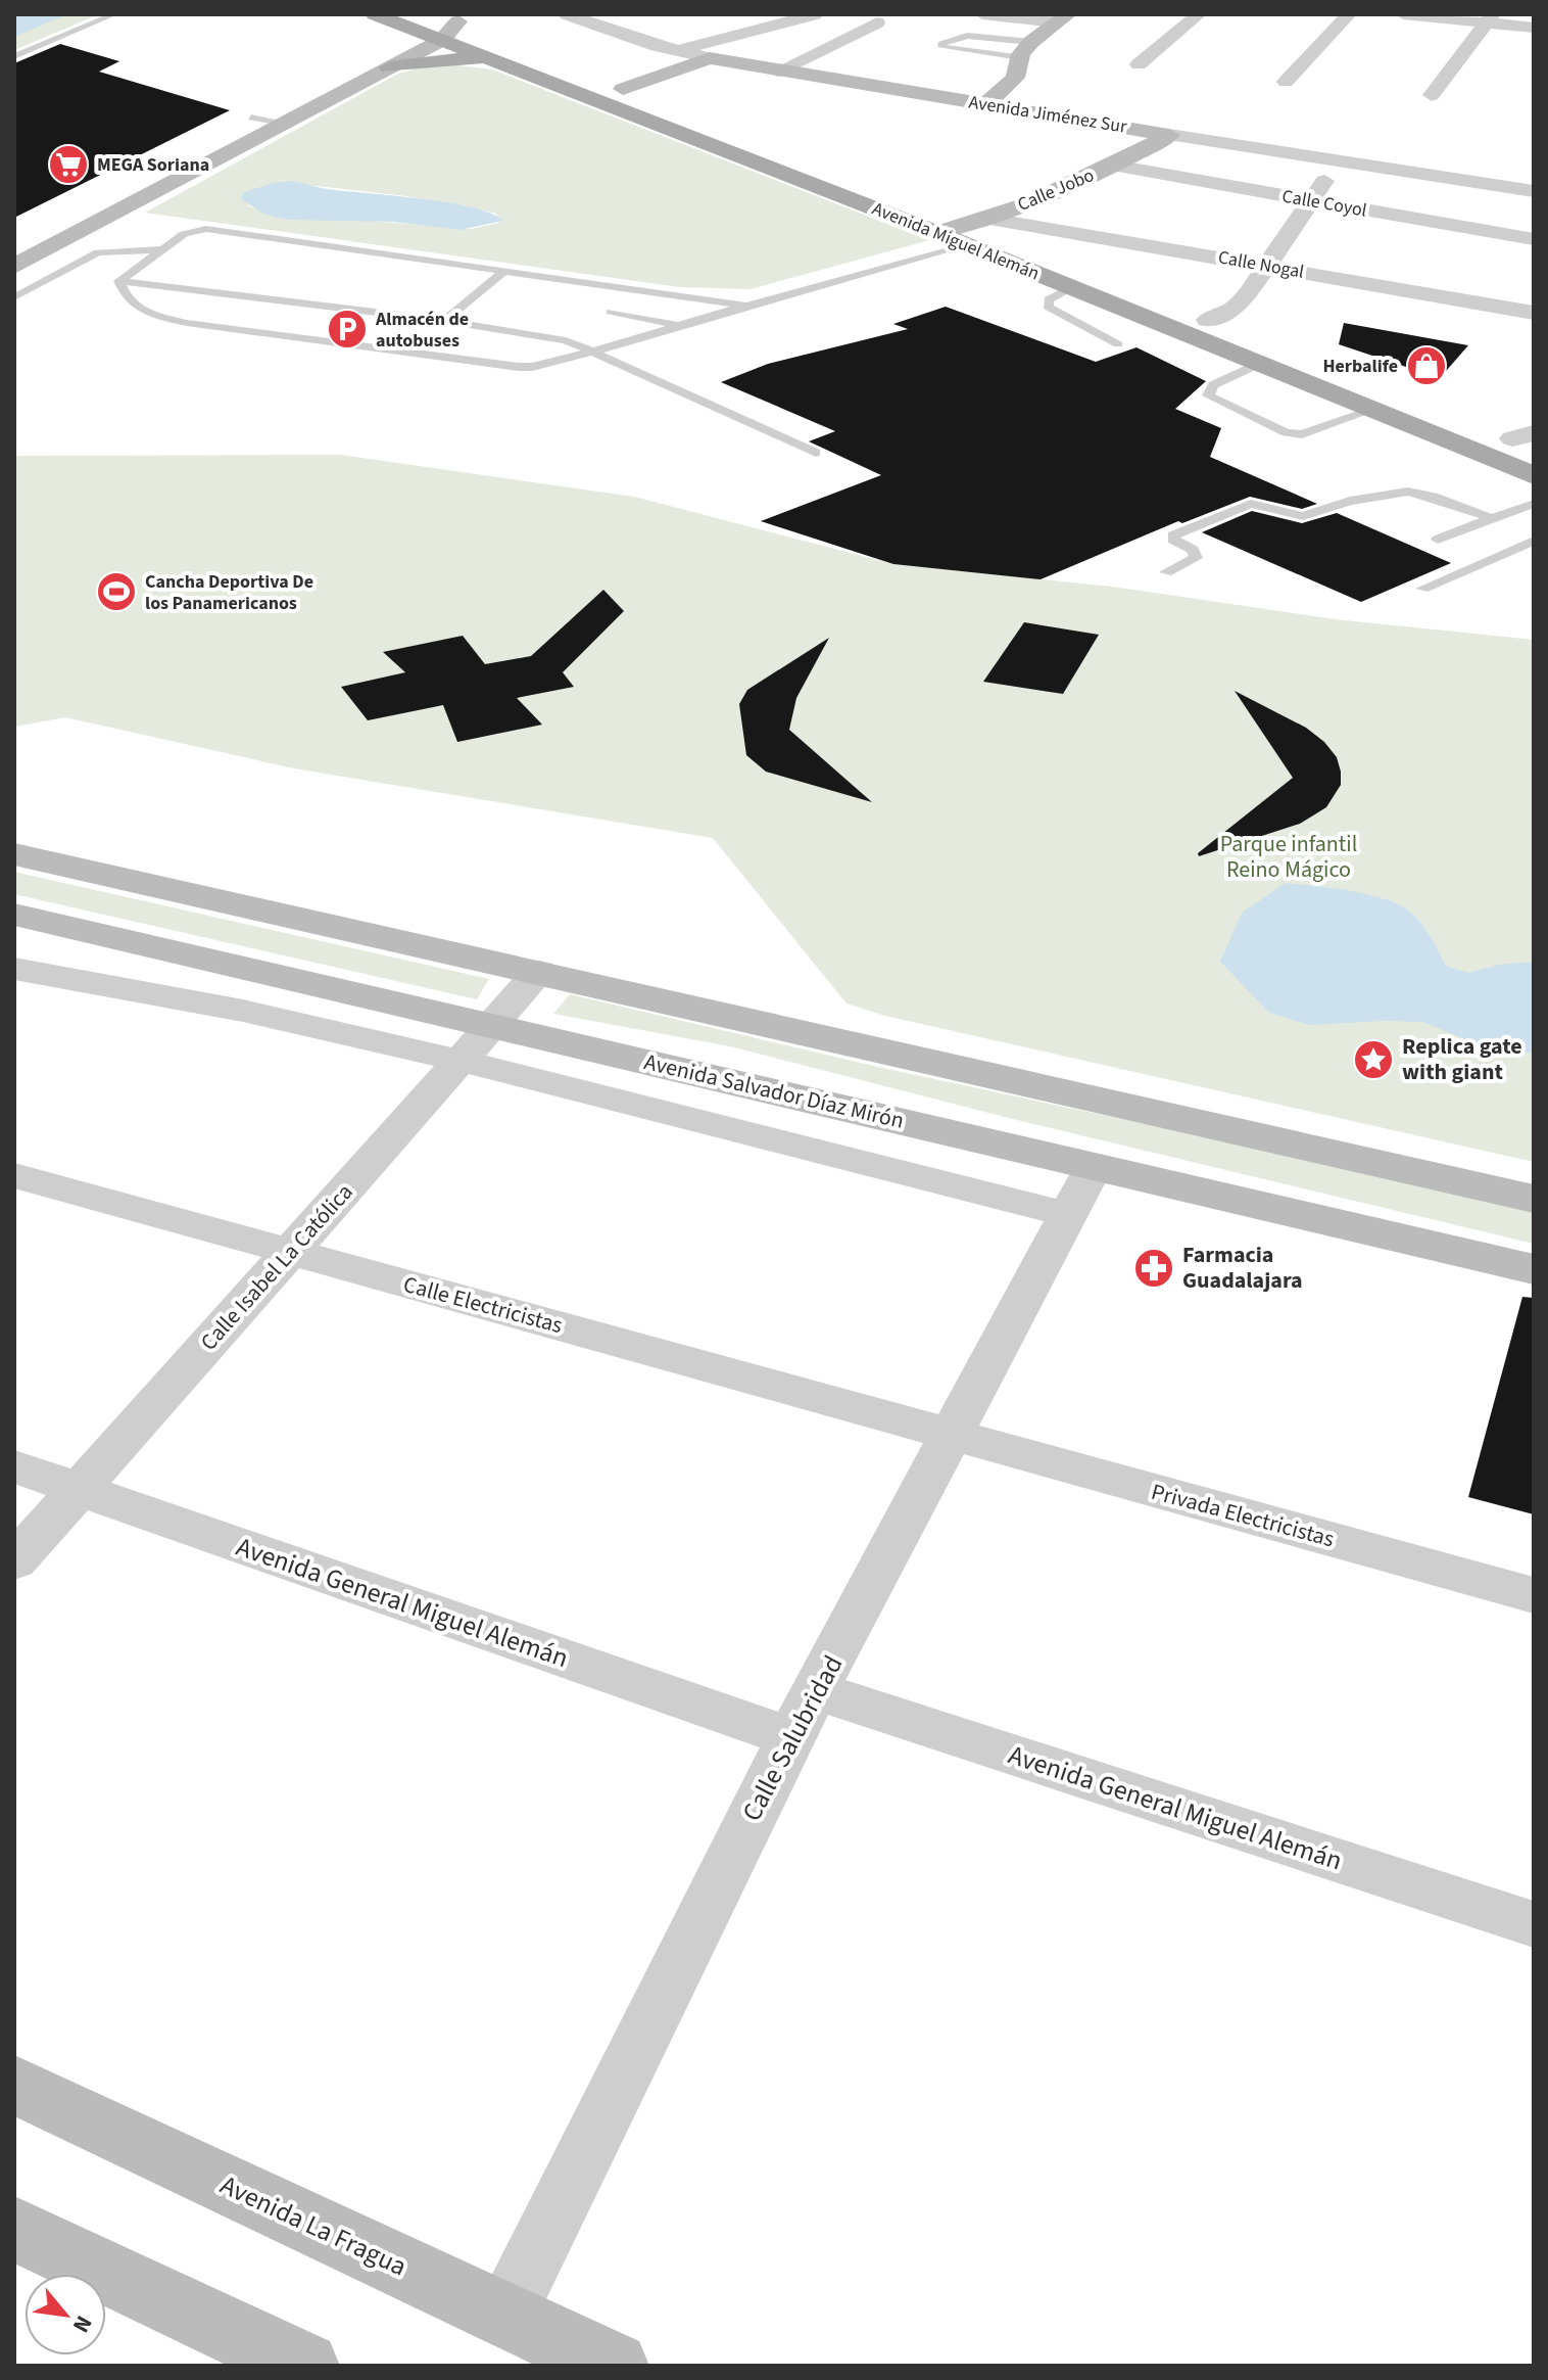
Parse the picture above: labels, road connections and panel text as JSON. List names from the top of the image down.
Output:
{
  "streets": {
    "main road": [
      "Avenida Jiménez Sur",
      "Calle Jobo",
      "Avenida Miguel Alemán",
      "Avenida Salvador Díaz Mirón",
      "Avenida La Fragua"
    ],
    "street": [
      "Calle Coyol",
      "Calle Nogal",
      "Calle Isabel La Católica",
      "Calle Electricistas",
      "Privada Electricistas",
      "Avenida General Miguel Alemán",
      "Calle Salubridad"
    ]
  },
  "crossings": [
    ["Avenida Jiménez Sur", "Calle Jobo"],
    ["Calle Jobo", "Calle Coyol"],
    ["Calle Jobo", "Avenida Miguel Alemán"],
    ["Calle Jobo", "Calle Nogal"],
    ["Avenida Salvador Díaz Mirón", "Calle Isabel La Católica"],
    ["Avenida Salvador Díaz Mirón", "Calle Salubridad"],
    ["Calle Isabel La Católica", "Calle Electricistas"],
    ["Calle Isabel La Católica", "Avenida General Miguel Alemán"],
    ["Calle Electricistas", "Privada Electricistas"],
    ["Calle Electricistas", "Calle Salubridad"],
    ["Privada Electricistas", "Calle Salubridad"],
    ["Avenida General Miguel Alemán", "Calle Salubridad"],
    ["Calle Salubridad", "Avenida La Fragua"]
  ],
  "parks": ["Parque infantil Reino Mágico"],
  "places": {
    "supermarket": ["MEGA Soriana"],
    "parking": ["Almacén de autobuses"],
    "shop": ["Herbalife"],
    "sports": ["Cancha Deportiva De los Panamericanos"],
    "place": ["Replica gate with giant"],
    "pharmacy": ["Farmacia Guadalajara"]
  },
  "north": "bottom right"
}
